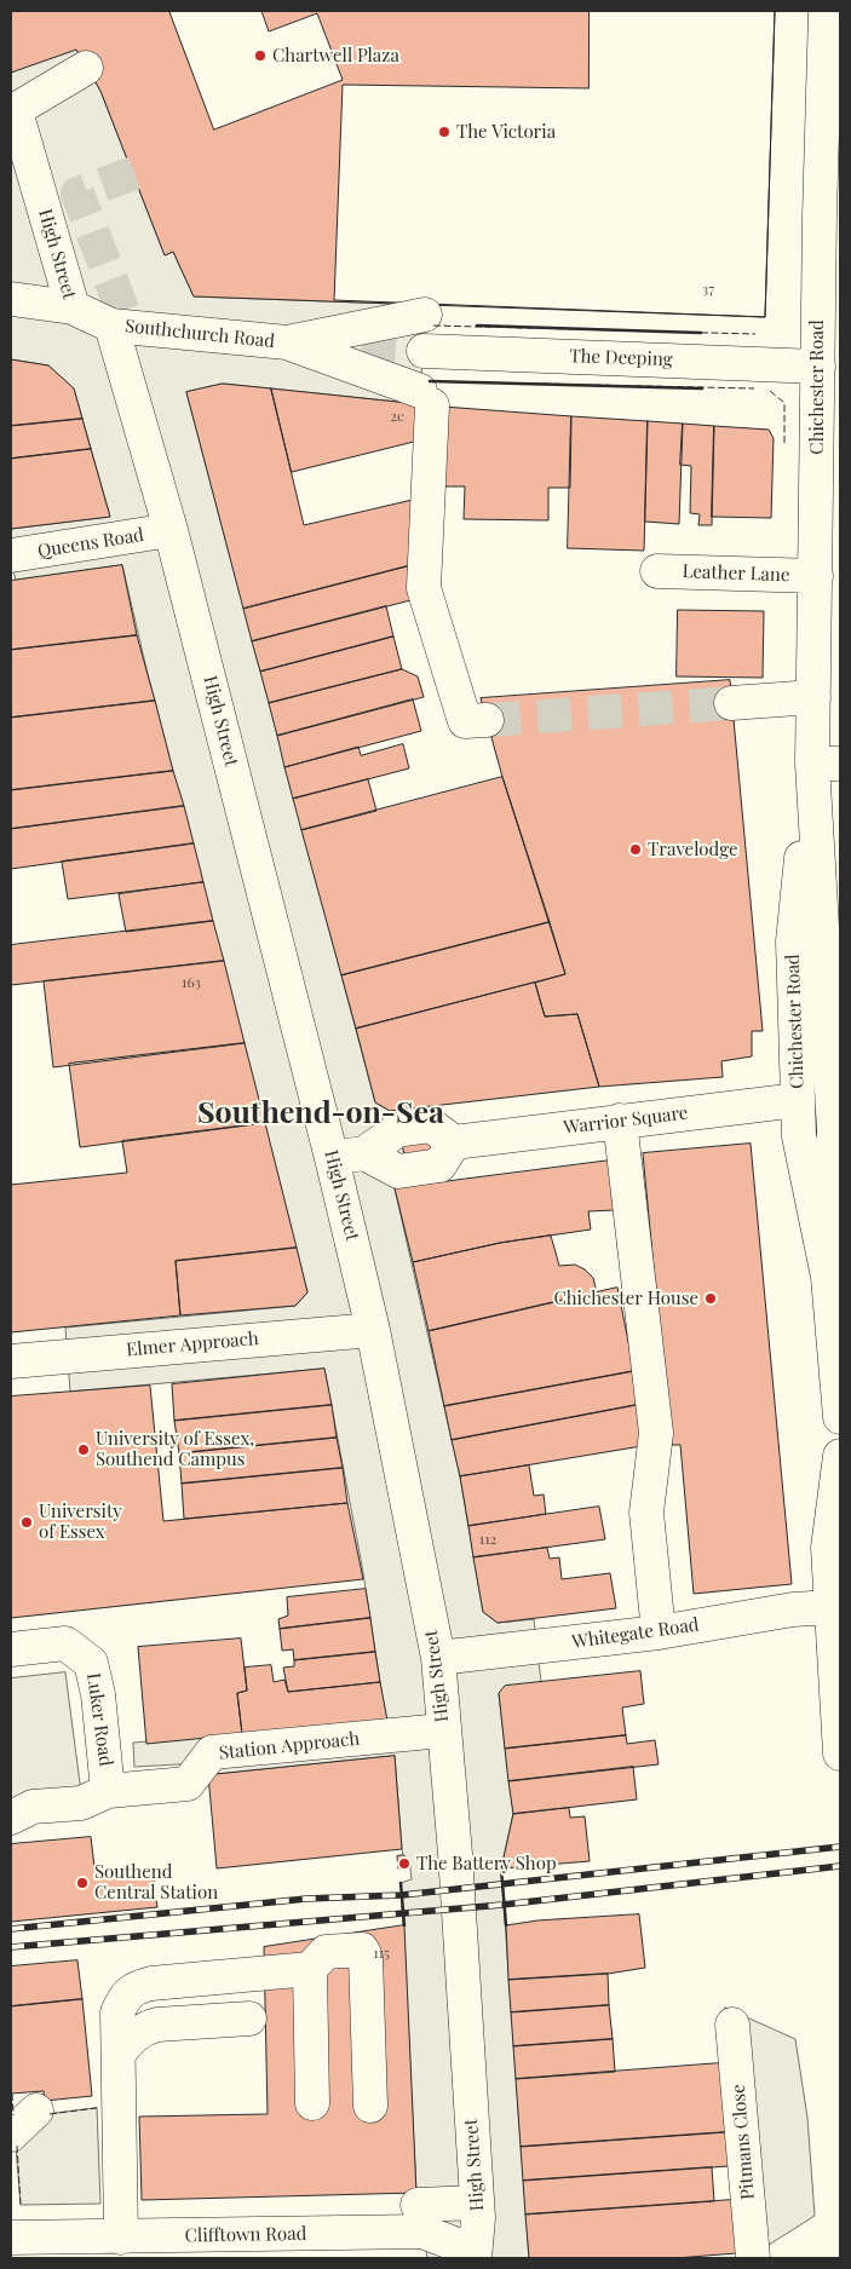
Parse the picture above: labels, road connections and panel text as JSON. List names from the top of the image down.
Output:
{
  "streets": {
    "street": [
      "High Street",
      "Southchurch Road",
      "The Deeping",
      "Chichester Road",
      "Queens Road",
      "Leather Lane",
      "Warrior Square",
      "Elmer Approach",
      "Whitegate Road",
      "Luker Road",
      "Station Approach",
      "Pitmans Close",
      "Clifftown Road"
    ]
  },
  "crossings": [
    ["High Street", "Southchurch Road"],
    ["High Street", "Queens Road"],
    ["High Street", "Warrior Square"],
    ["High Street", "Elmer Approach"],
    ["High Street", "Whitegate Road"],
    ["High Street", "Station Approach"],
    ["High Street", "Clifftown Road"],
    ["The Deeping", "Chichester Road"],
    ["Chichester Road", "Leather Lane"],
    ["Chichester Road", "Warrior Square"],
    ["Luker Road", "Station Approach"]
  ],
  "districts": ["Southend-on-Sea"],
  "places": [
    "Chartwell Plaza",
    "The Victoria",
    "Travelodge",
    "Chichester House",
    "University of Essex, Southend Campus",
    "University of Essex",
    "The Battery Shop",
    "Southend Central Station"
  ],
  "house_numbers": [
    "37",
    "2c",
    "163",
    "112",
    "115"
  ]
}
